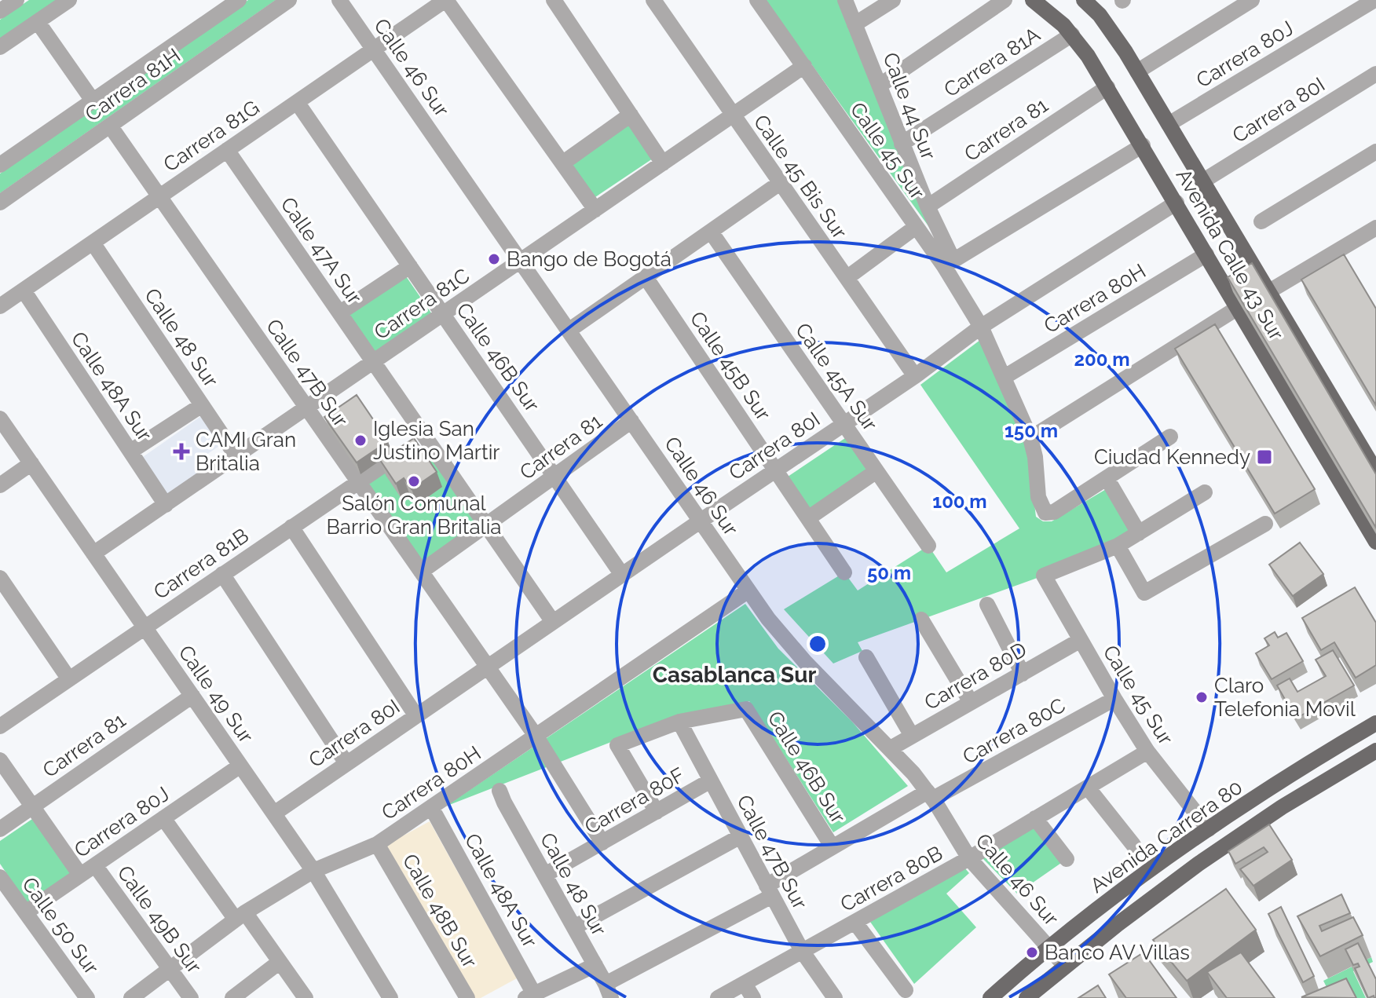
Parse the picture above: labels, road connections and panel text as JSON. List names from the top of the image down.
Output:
{
  "streets": {
    "main road": ["Avenida Calle 43 Sur", "Avenida Carrera 80"],
    "street": [
      "Carrera 80J",
      "Carrera 81A",
      "Calle 46 Sur",
      "Carrera 81H",
      "Calle 44 Sur",
      "Carrera 80I",
      "Carrera 81",
      "Carrera 81G",
      "Calle 45 Sur",
      "Calle 45 Bis Sur",
      "Calle 47A Sur",
      "Carrera 80H",
      "Carrera 81C",
      "Calle 48 Sur",
      "Calle 46B Sur",
      "Calle 45B Sur",
      "Calle 47B Sur",
      "Calle 45A Sur",
      "Calle 48A Sur",
      "Carrera 81B",
      "Carrera 80D",
      "Calle 49 Sur",
      "Carrera 80C",
      "Carrera 80F",
      "Carrera 80B",
      "Calle 48B Sur",
      "Calle 49B Sur",
      "Calle 50 Sur"
    ]
  },
  "crossings": [
    ["Carrera 80J", "Avenida Calle 43 Sur"],
    ["Carrera 80J", "Calle 49 Sur"],
    ["Carrera 80J", "Calle 49B Sur"],
    ["Carrera 80J", "Calle 50 Sur"],
    ["Carrera 81A", "Calle 44 Sur"],
    ["Carrera 81A", "Avenida Calle 43 Sur"],
    ["Calle 46 Sur", "Carrera 80I"],
    ["Calle 46 Sur", "Carrera 81"],
    ["Calle 46 Sur", "Carrera 81G"],
    ["Calle 46 Sur", "Carrera 80H"],
    ["Calle 46 Sur", "Carrera 81C"],
    ["Calle 46 Sur", "Carrera 80D"],
    ["Calle 46 Sur", "Carrera 80C"],
    ["Calle 46 Sur", "Avenida Carrera 80"],
    ["Calle 46 Sur", "Carrera 80B"],
    ["Carrera 81H", "Calle 47B Sur"],
    ["Calle 44 Sur", "Carrera 81"],
    ["Calle 44 Sur", "Calle 45 Sur"],
    ["Carrera 80I", "Calle 45 Sur"],
    ["Carrera 80I", "Calle 45 Bis Sur"],
    ["Carrera 80I", "Calle 47A Sur"],
    ["Carrera 80I", "Avenida Calle 43 Sur"],
    ["Carrera 80I", "Calle 46B Sur"],
    ["Carrera 80I", "Calle 45B Sur"],
    ["Carrera 80I", "Calle 47B Sur"],
    ["Carrera 80I", "Calle 45A Sur"],
    ["Carrera 80I", "Calle 49 Sur"],
    ["Carrera 81", "Calle 47A Sur"],
    ["Carrera 81", "Avenida Calle 43 Sur"],
    ["Carrera 81", "Calle 46B Sur"],
    ["Carrera 81", "Calle 47B Sur"],
    ["Carrera 81", "Calle 49 Sur"],
    ["Carrera 81G", "Calle 47A Sur"],
    ["Carrera 81G", "Calle 48 Sur"],
    ["Carrera 81G", "Calle 46B Sur"],
    ["Carrera 81G", "Calle 47B Sur"],
    ["Carrera 81G", "Calle 48A Sur"],
    ["Calle 45 Sur", "Carrera 80H"],
    ["Calle 45 Sur", "Carrera 81C"],
    ["Calle 45 Sur", "Carrera 80D"],
    ["Calle 45 Sur", "Carrera 80C"],
    ["Calle 45 Sur", "Avenida Carrera 80"],
    ["Calle 45 Sur", "Carrera 80B"],
    ["Calle 45 Bis Sur", "Carrera 81C"],
    ["Calle 47A Sur", "Carrera 81C"],
    ["Calle 47A Sur", "Carrera 81B"],
    ["Avenida Calle 43 Sur", "Carrera 80H"],
    ["Carrera 80H", "Calle 47B Sur"],
    ["Carrera 80H", "Calle 48A Sur"],
    ["Carrera 80H", "Calle 49 Sur"],
    ["Carrera 80H", "Calle 48B Sur"],
    ["Carrera 80H", "Calle 49B Sur"],
    ["Carrera 81C", "Calle 48 Sur"],
    ["Carrera 81C", "Calle 46B Sur"],
    ["Carrera 81C", "Calle 47B Sur"],
    ["Carrera 81C", "Calle 48A Sur"],
    ["Carrera 81C", "Calle 49 Sur"],
    ["Calle 48 Sur", "Carrera 80C"],
    ["Calle 48 Sur", "Carrera 80F"],
    ["Calle 46B Sur", "Calle 47B Sur"],
    ["Calle 46B Sur", "Carrera 80C"],
    ["Calle 47B Sur", "Carrera 81B"],
    ["Calle 47B Sur", "Carrera 80C"],
    ["Calle 47B Sur", "Carrera 80F"],
    ["Calle 47B Sur", "Carrera 80B"],
    ["Carrera 81B", "Calle 49 Sur"]
  ],
  "districts": ["Casablanca Sur"],
  "places": {
    "other": [
      "Bango de Bogotá",
      "Iglesia San Justino Martir",
      "Salón Comunal Barrio Gran Britalia",
      "Claro Telefonia Movil",
      "Banco AV Villas"
    ],
    "health": ["CAMI Gran Britalia"],
    "transit": ["Ciudad Kennedy"]
  },
  "rings": [
    "200 m",
    "150 m",
    "100 m",
    "50 m"
  ]
}
